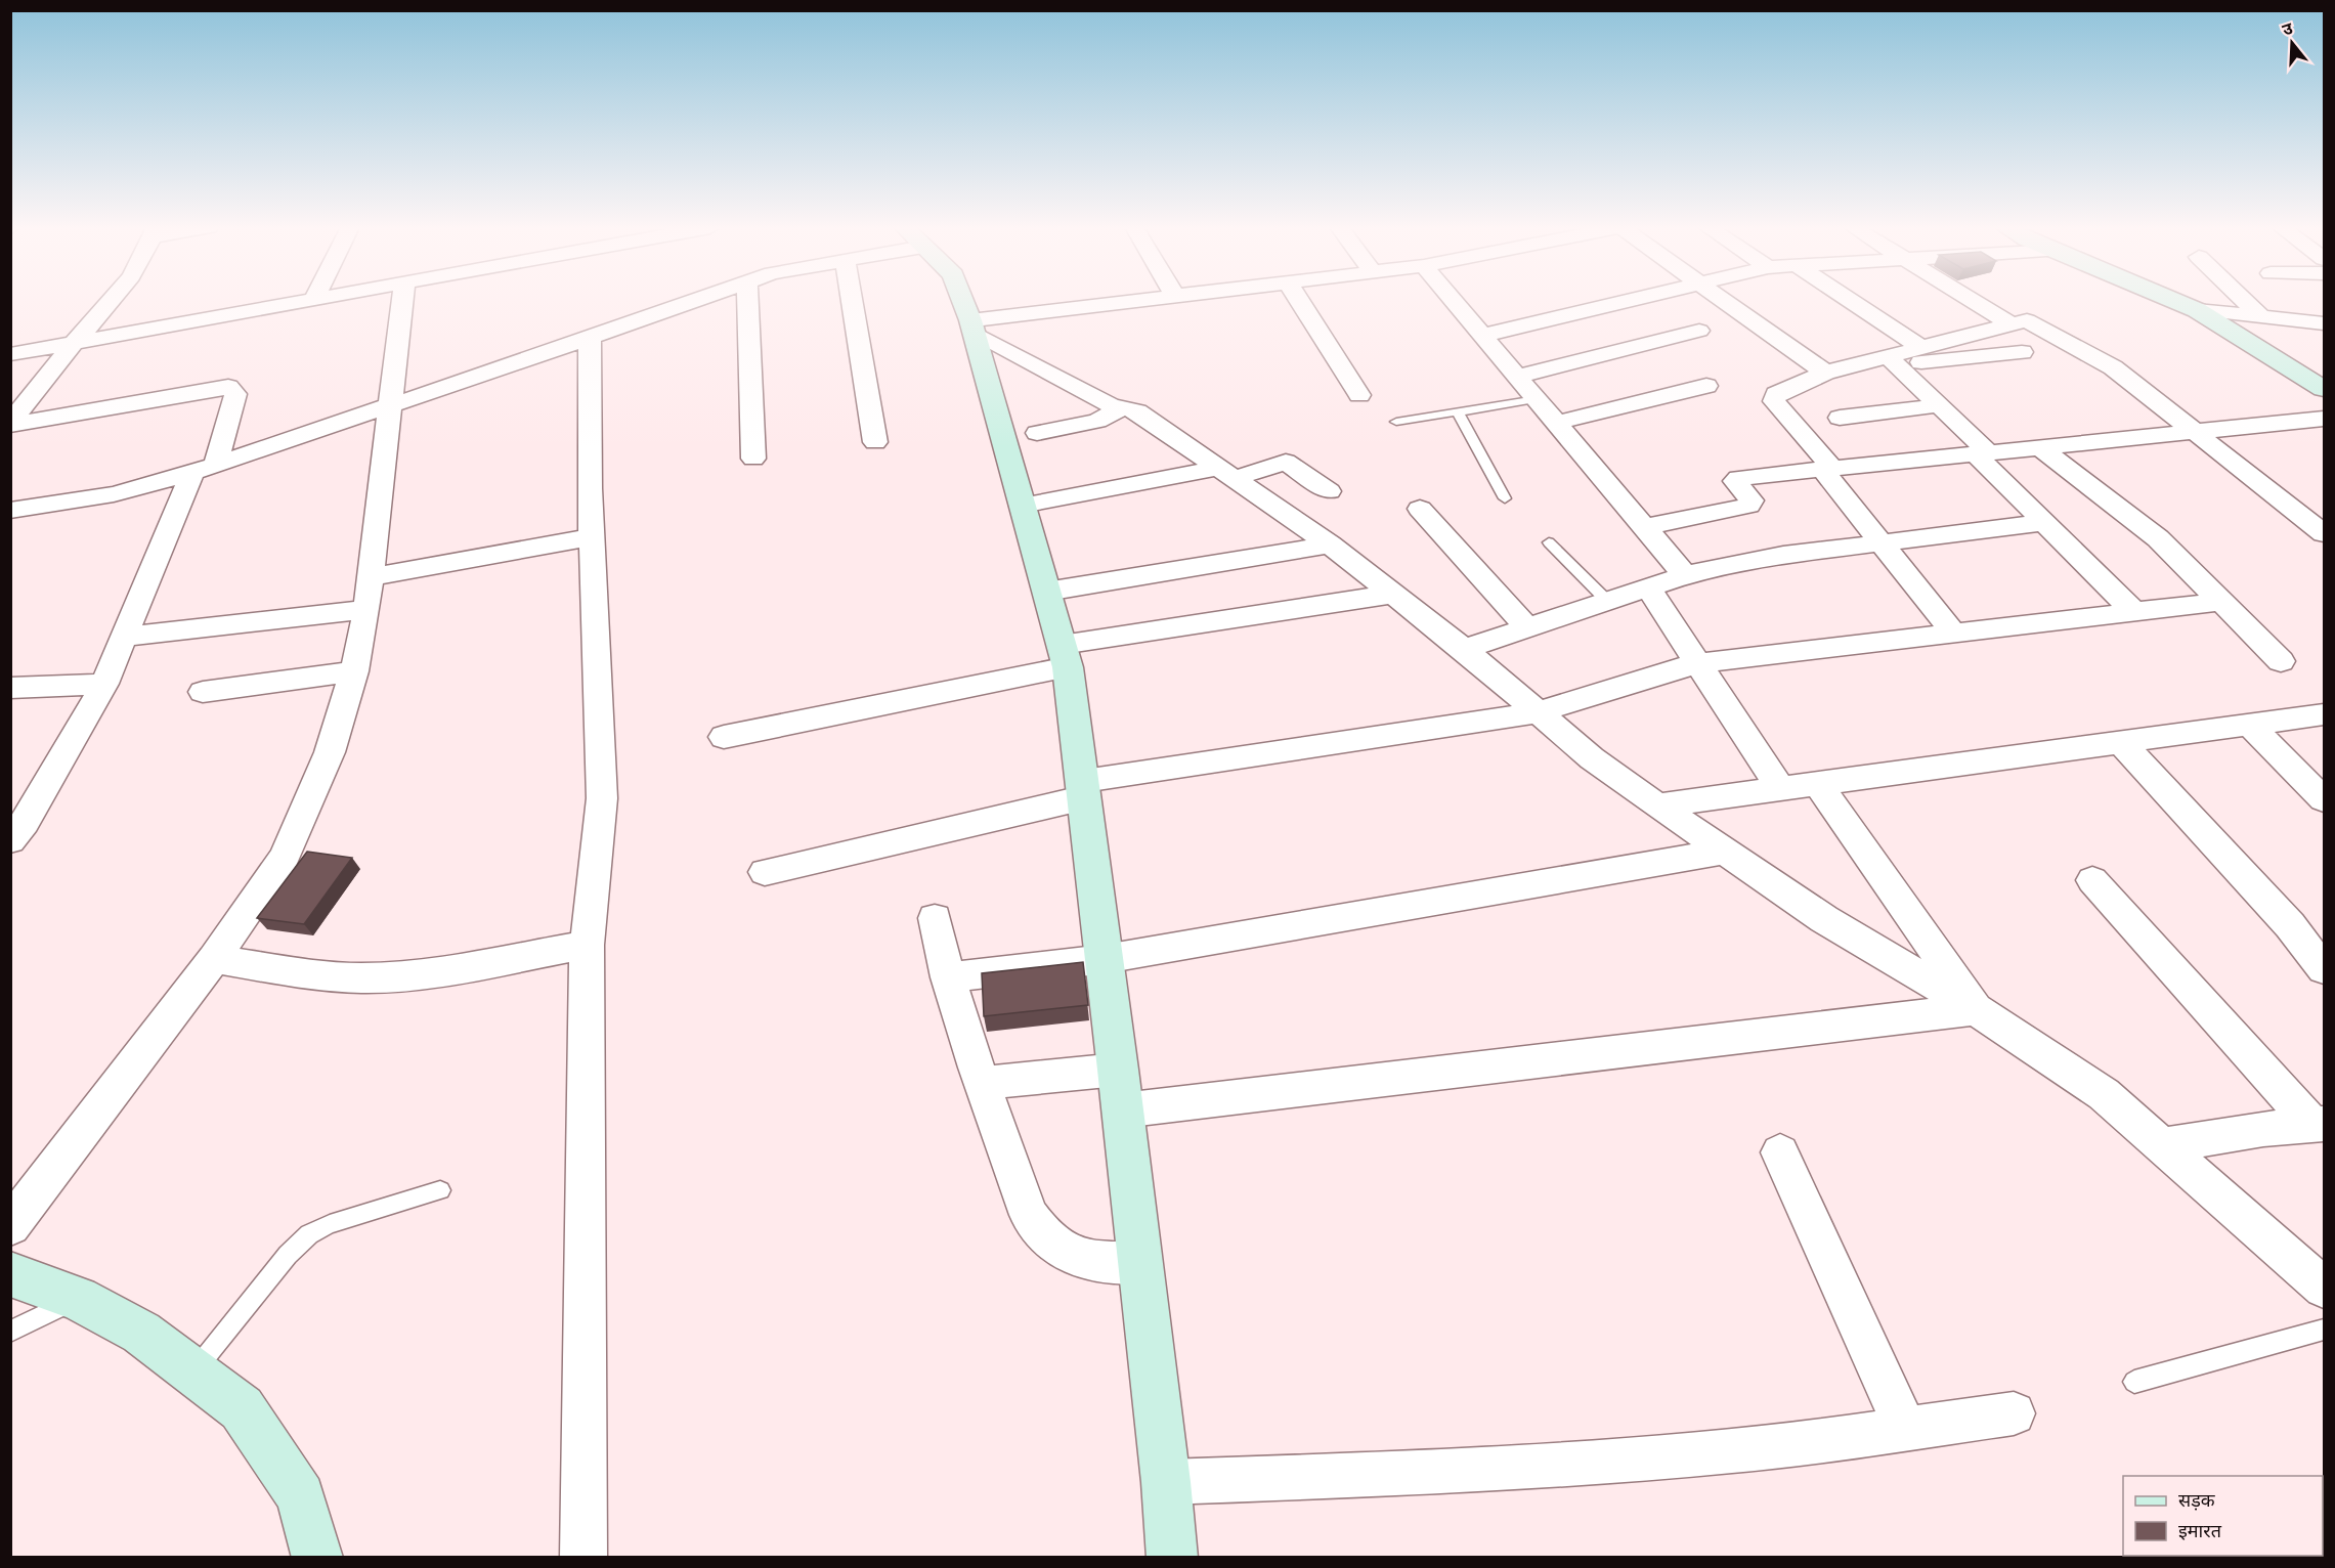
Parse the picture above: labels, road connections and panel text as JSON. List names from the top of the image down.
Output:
{
  "legend": ["सड़क", "इमारत"],
  "north": "top"
}
